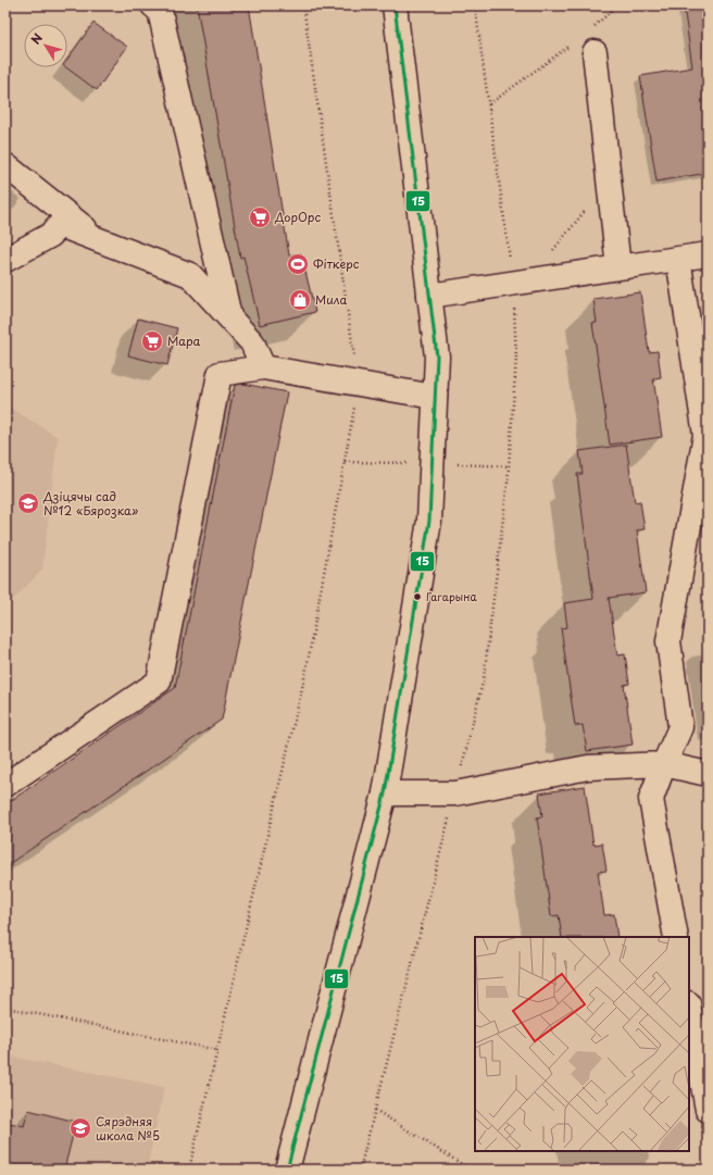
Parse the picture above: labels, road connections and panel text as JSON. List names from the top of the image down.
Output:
{
  "places": {
    "supermarket": ["ДорОрс", "Мара"],
    "sports": ["Фіткерс"],
    "shop": ["Мила"],
    "school or university": ["Дзіцячы сад №12 «Бярозка»", "Сярэдняя школа №5"],
    "other": ["Гагарына"]
  },
  "lines": ["transit line 15"],
  "north": "top left"
}
